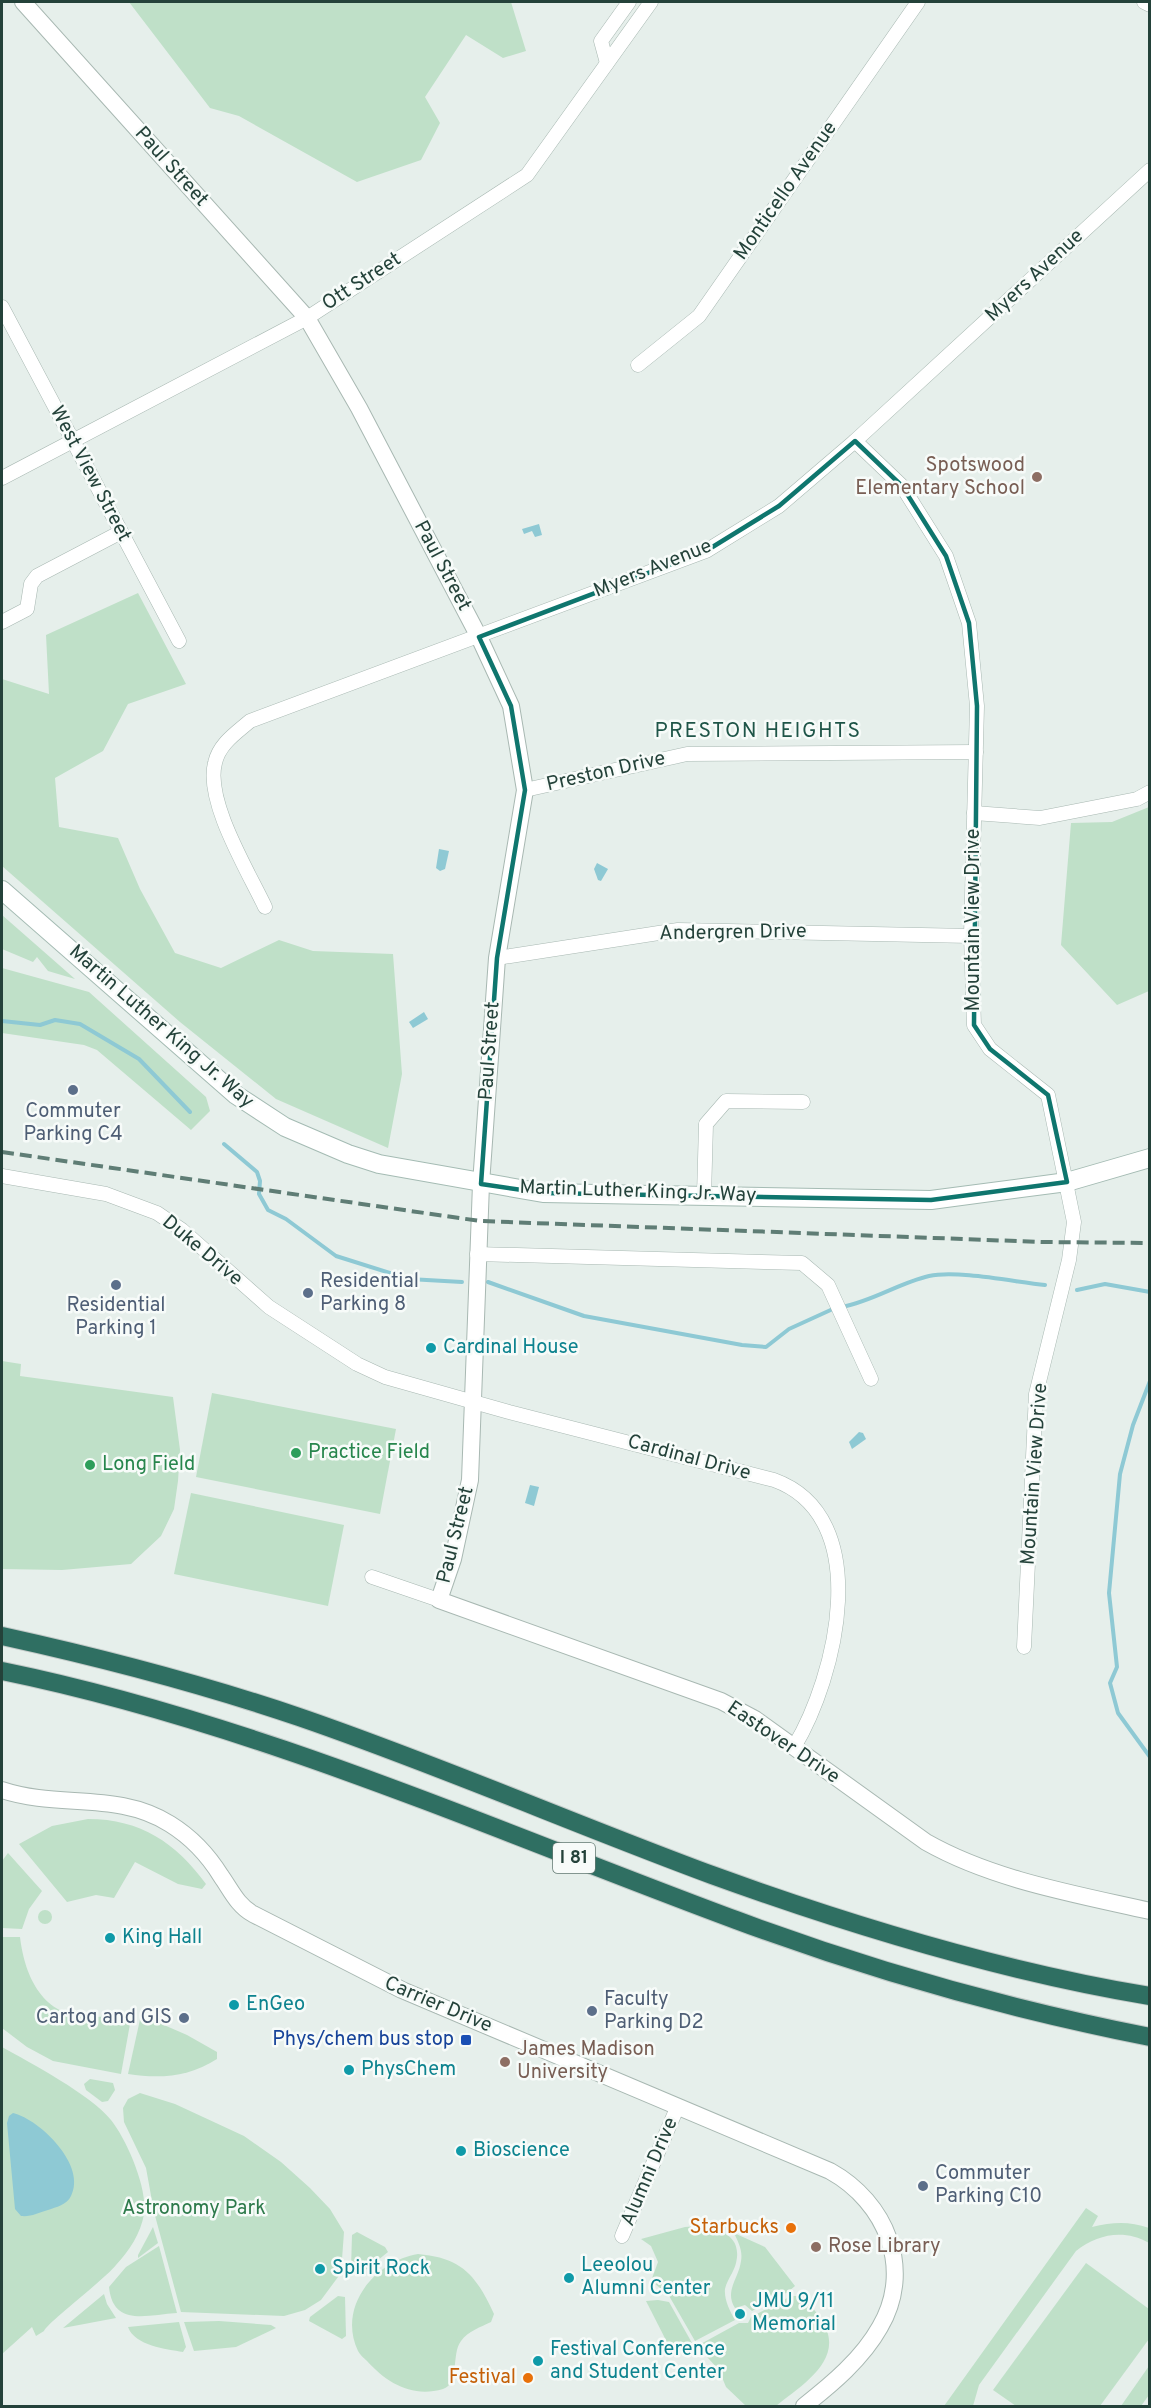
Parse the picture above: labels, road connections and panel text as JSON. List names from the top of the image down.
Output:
{
  "streets": {
    "highway": ["I 81"],
    "main road": ["Martin Luther King Jr. Way"],
    "street": [
      "Paul Street",
      "Monticello Avenue",
      "Myers Avenue",
      "Ott Street",
      "West View Street",
      "Preston Drive",
      "Mountain View Drive",
      "Andergren Drive",
      "Duke Drive",
      "Cardinal Drive",
      "Eastover Drive",
      "Carrier Drive",
      "Alumni Drive"
    ]
  },
  "crossings": [
    ["Paul Street", "Myers Avenue"],
    ["Paul Street", "Ott Street"],
    ["Paul Street", "Preston Drive"],
    ["Paul Street", "Andergren Drive"],
    ["Paul Street", "Martin Luther King Jr. Way"],
    ["Paul Street", "Cardinal Drive"],
    ["Paul Street", "Eastover Drive"],
    ["Myers Avenue", "Mountain View Drive"],
    ["Ott Street", "West View Street"],
    ["Preston Drive", "Mountain View Drive"],
    ["Mountain View Drive", "Andergren Drive"],
    ["Mountain View Drive", "Martin Luther King Jr. Way"],
    ["Duke Drive", "Cardinal Drive"],
    ["Cardinal Drive", "Eastover Drive"],
    ["Carrier Drive", "Alumni Drive"]
  ],
  "districts": ["PRESTON HEIGHTS"],
  "parks": ["Astronomy Park"],
  "places": {
    "other": [
      "Spotswood Elementary School",
      "Commuter Parking C4",
      "Residential Parking 1",
      "Residential Parking 8",
      "Cardinal House",
      "Practice Field",
      "Long Field",
      "King Hall",
      "EnGeo",
      "Faculty Parking D2",
      "Cartog and GIS",
      "James Madison University",
      "PhysChem",
      "Bioscience",
      "Commuter Parking C10",
      "Starbucks",
      "Rose Library",
      "Spirit Rock",
      "Leeolou Alumni Center",
      "JMU 9/11 Memorial",
      "Festival Conference and Student Center",
      "Festival"
    ],
    "transit": ["Phys/chem bus stop"]
  }
}
